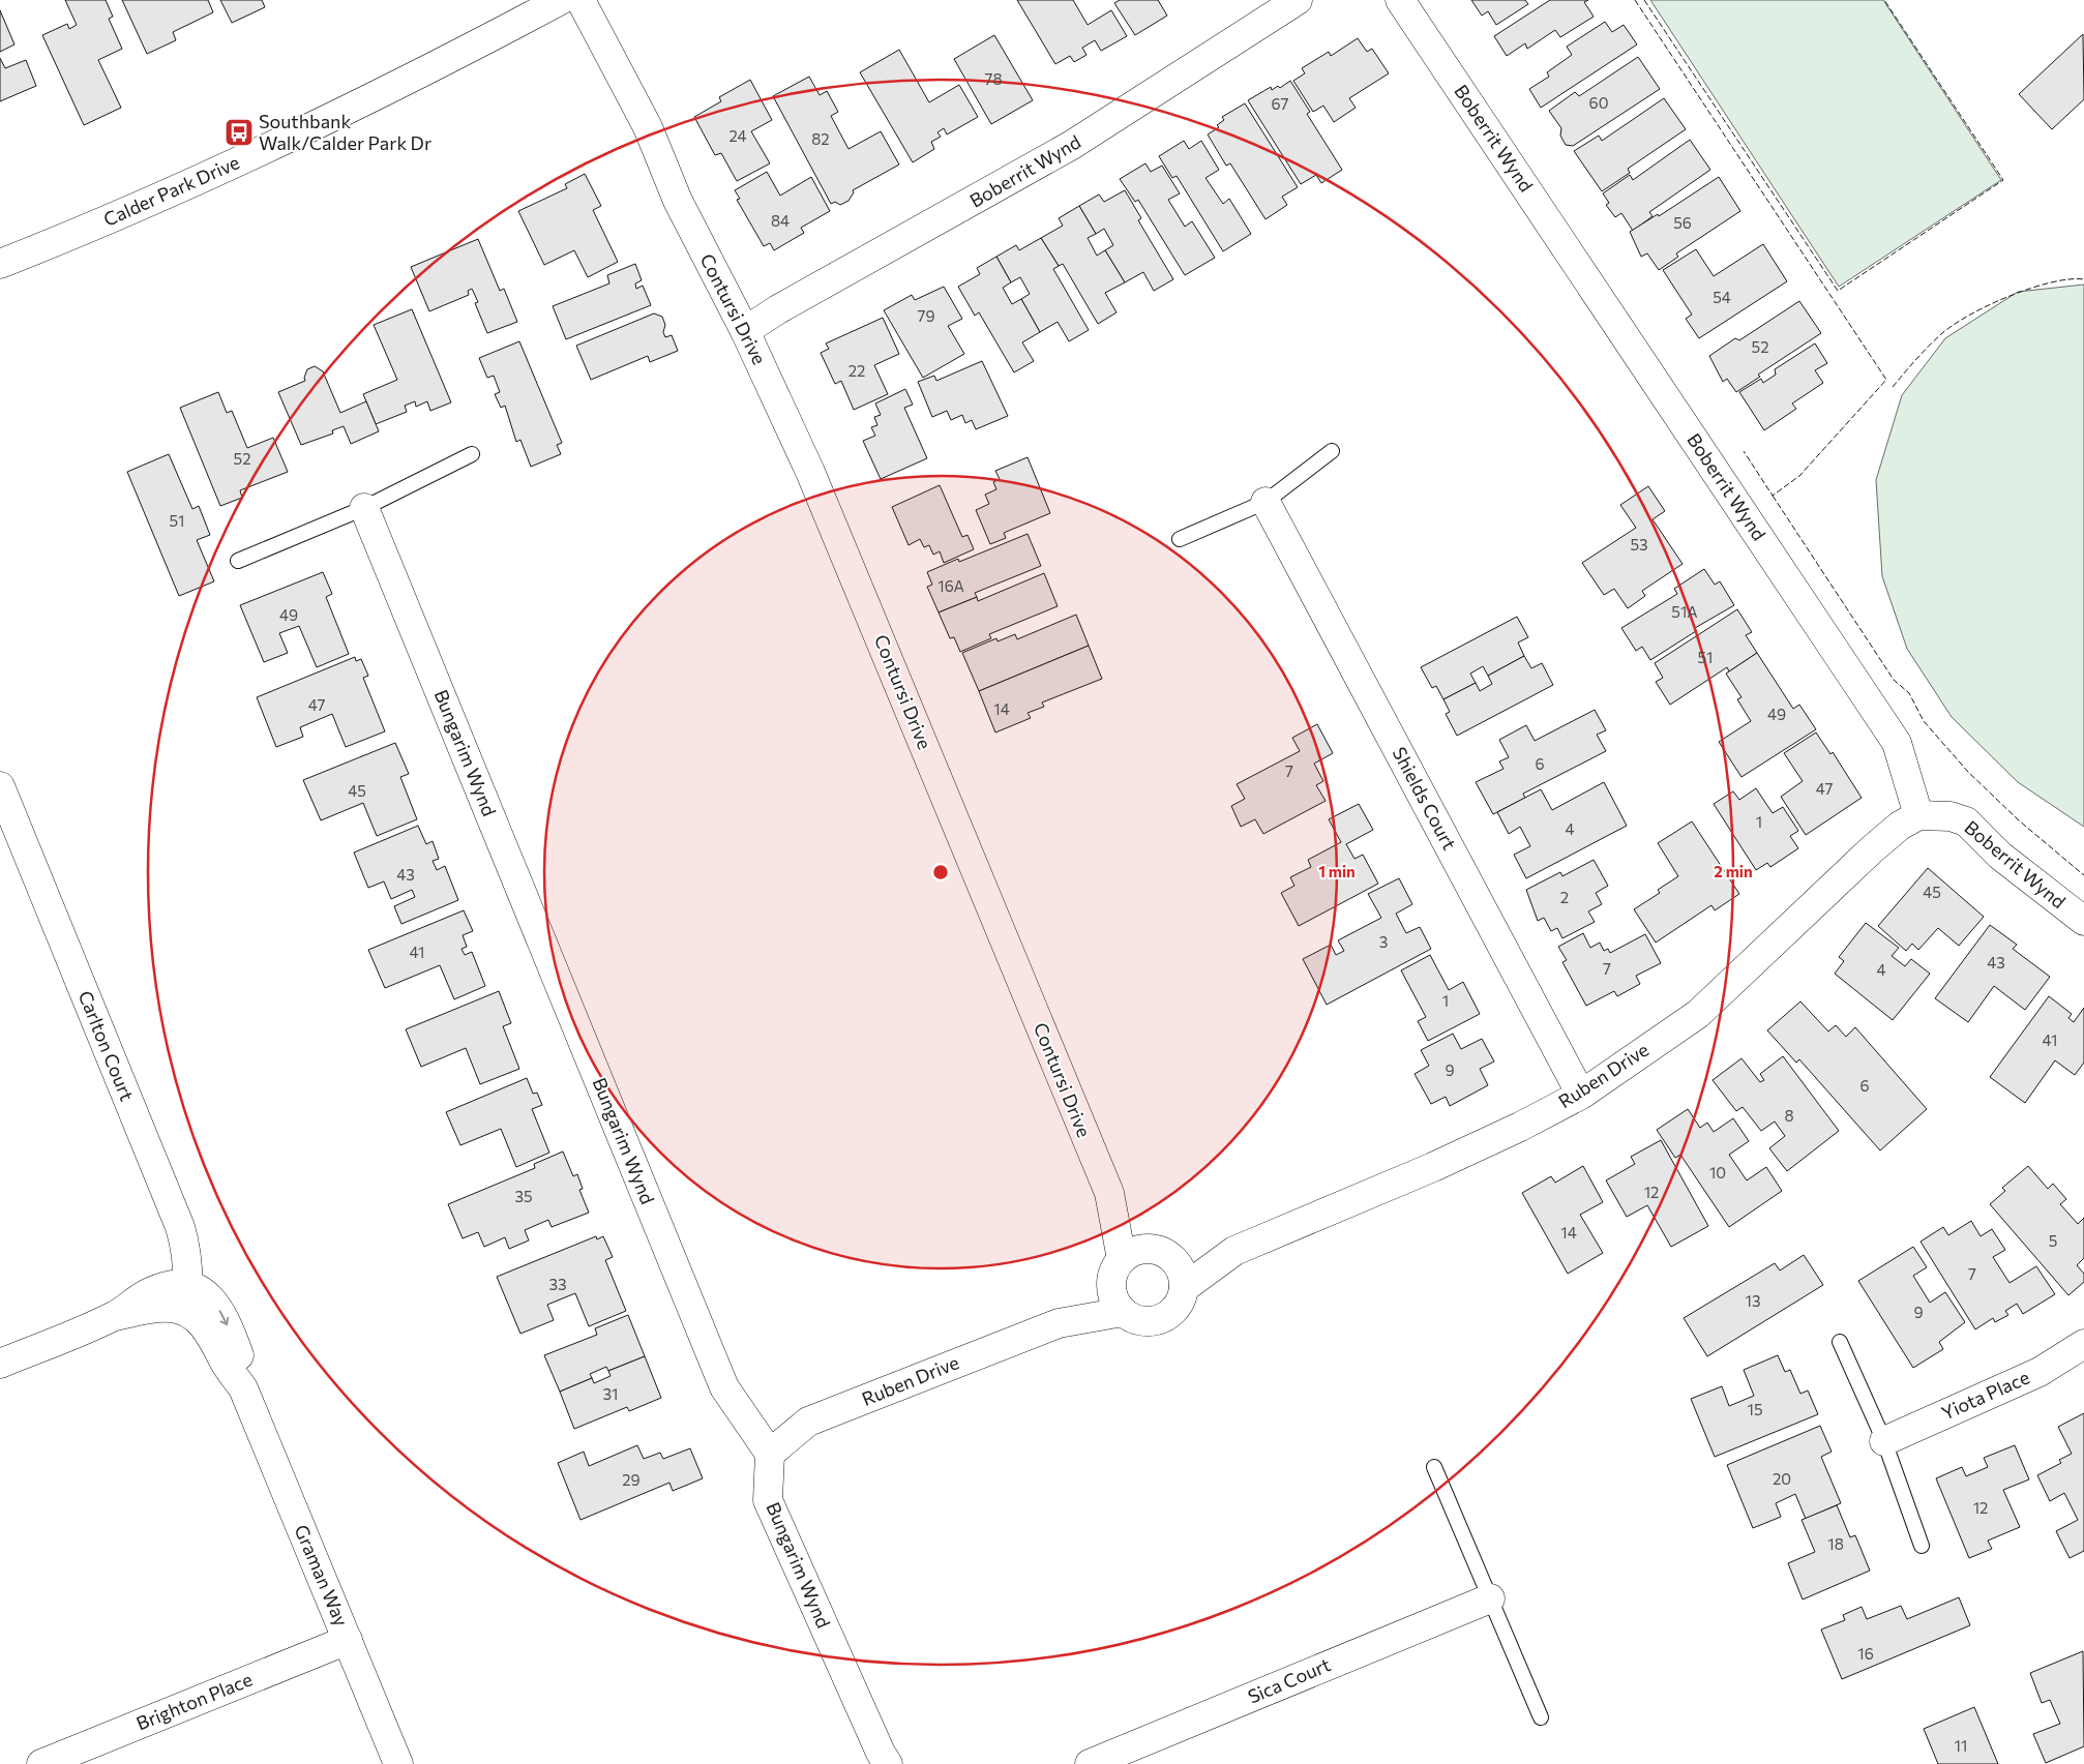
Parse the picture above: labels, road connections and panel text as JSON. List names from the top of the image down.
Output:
{
  "streets": {
    "street": [
      "Boberrit Wynd",
      "Calder Park Drive",
      "Contursi Drive",
      "Bungarim Wynd",
      "Shields Court",
      "Carlton Court",
      "Ruben Drive",
      "Yiota Place",
      "Graman Way",
      "Sica Court",
      "Brighton Place"
    ]
  },
  "crossings": [
    ["Boberrit Wynd", "Contursi Drive"],
    ["Boberrit Wynd", "Ruben Drive"],
    ["Calder Park Drive", "Contursi Drive"],
    ["Contursi Drive", "Ruben Drive"],
    ["Bungarim Wynd", "Ruben Drive"],
    ["Shields Court", "Ruben Drive"],
    ["Carlton Court", "Graman Way"],
    ["Graman Way", "Brighton Place"]
  ],
  "places": {
    "bus stop": ["Southbank Walk/Calder Park Dr"]
  },
  "house_numbers": [
    "78",
    "60",
    "67",
    "24",
    "82",
    "84",
    "56",
    "54",
    "79",
    "52",
    "22",
    "52",
    "51",
    "53",
    "16A",
    "51A",
    "49",
    "51",
    "47",
    "14",
    "49",
    "6",
    "7",
    "47",
    "45",
    "1",
    "4",
    "43",
    "45",
    "2",
    "3",
    "41",
    "43",
    "7",
    "4",
    "1",
    "41",
    "9",
    "6",
    "8",
    "10",
    "12",
    "35",
    "14",
    "5",
    "7",
    "33",
    "13",
    "9",
    "31",
    "15",
    "20",
    "29",
    "12",
    "18",
    "16",
    "11"
  ],
  "rings": ["1 min", "2 min"]
}
